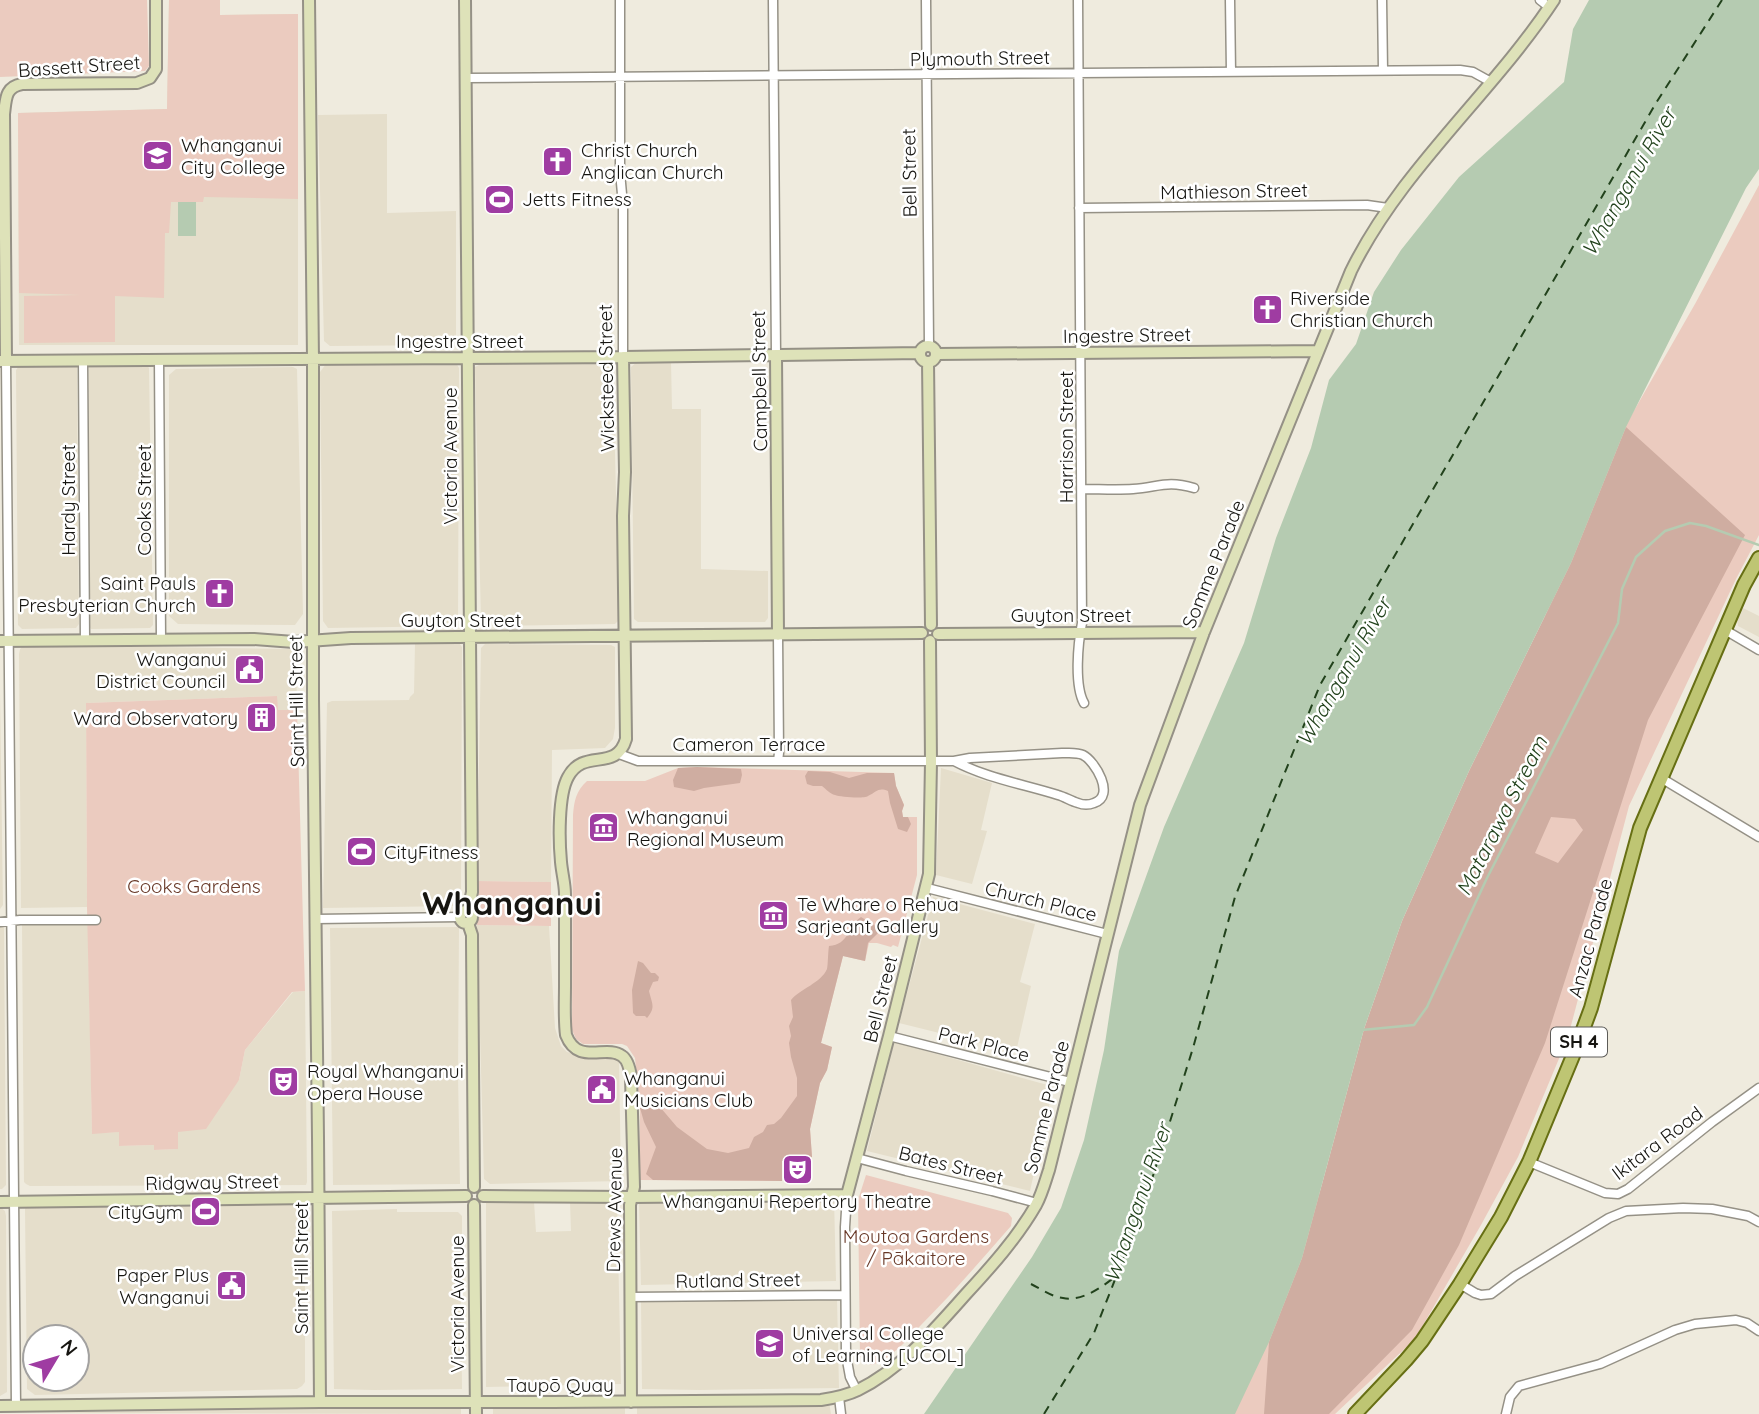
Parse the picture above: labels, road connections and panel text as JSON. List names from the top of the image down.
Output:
{
  "streets": {
    "main road": ["Anzac Parade", "SH 4"],
    "street": [
      "Plymouth Street",
      "Bassett Street",
      "Bell Street",
      "Mathieson Street",
      "Ingestre Street",
      "Wicksteed Street",
      "Campbell Street",
      "Harrison Street",
      "Victoria Avenue",
      "Hardy Street",
      "Cooks Street",
      "Somme Parade",
      "Guyton Street",
      "Saint Hill Street",
      "Cameron Terrace",
      "Church Place",
      "Park Place",
      "Ikitara Road",
      "Bates Street",
      "Ridgway Street",
      "Drews Avenue",
      "Rutland Street",
      "Taupō Quay"
    ]
  },
  "crossings": [
    ["Plymouth Street", "Bell Street"],
    ["Plymouth Street", "Wicksteed Street"],
    ["Plymouth Street", "Campbell Street"],
    ["Plymouth Street", "Harrison Street"],
    ["Plymouth Street", "Victoria Avenue"],
    ["Plymouth Street", "Somme Parade"],
    ["Bassett Street", "Ingestre Street"],
    ["Bell Street", "Ingestre Street"],
    ["Bell Street", "Guyton Street"],
    ["Bell Street", "Cameron Terrace"],
    ["Bell Street", "Church Place"],
    ["Bell Street", "Park Place"],
    ["Bell Street", "Bates Street"],
    ["Mathieson Street", "Harrison Street"],
    ["Mathieson Street", "Somme Parade"],
    ["Ingestre Street", "Wicksteed Street"],
    ["Ingestre Street", "Campbell Street"],
    ["Ingestre Street", "Harrison Street"],
    ["Ingestre Street", "Victoria Avenue"],
    ["Ingestre Street", "Hardy Street"],
    ["Ingestre Street", "Cooks Street"],
    ["Ingestre Street", "Somme Parade"],
    ["Ingestre Street", "Saint Hill Street"],
    ["Wicksteed Street", "Guyton Street"],
    ["Wicksteed Street", "Cameron Terrace"],
    ["Campbell Street", "Guyton Street"],
    ["Campbell Street", "Cameron Terrace"],
    ["Harrison Street", "Guyton Street"],
    ["Victoria Avenue", "Guyton Street"],
    ["Victoria Avenue", "Ridgway Street"],
    ["Victoria Avenue", "Taupō Quay"],
    ["Hardy Street", "Guyton Street"],
    ["Cooks Street", "Guyton Street"],
    ["Somme Parade", "Guyton Street"],
    ["Somme Parade", "Church Place"],
    ["Somme Parade", "Park Place"],
    ["Somme Parade", "Bates Street"],
    ["Somme Parade", "Taupō Quay"],
    ["Guyton Street", "Saint Hill Street"],
    ["Saint Hill Street", "Ridgway Street"],
    ["Saint Hill Street", "Taupō Quay"],
    ["Cameron Terrace", "Drews Avenue"],
    ["Anzac Parade", "Ikitara Road"],
    ["Bates Street", "Taupō Quay"],
    ["Drews Avenue", "Rutland Street"],
    ["Drews Avenue", "Taupō Quay"]
  ],
  "districts": ["Whanganui"],
  "water": ["Whanganui River", "Matarawa Stream"],
  "parks": ["Cooks Gardens", "Moutoa Gardens / Pākaitore"],
  "places": {
    "school or university": ["Whanganui City College", "Universal College of Learning [UCOL]"],
    "church": ["Christ Church Anglican Church", "Riverside Christian Church", "Saint Pauls Presbyterian Church"],
    "sports": ["Jetts Fitness", "CityFitness", "CityGym"],
    "public building": ["Wanganui District Council", "Whanganui Musicians Club", "Paper Plus Wanganui"],
    "building": ["Ward Observatory"],
    "museum": ["Whanganui Regional Museum", "Te Whare o Rehua Sarjeant Gallery"],
    "theatre": ["Royal Whanganui Opera House", "Whanganui Repertory Theatre"]
  },
  "north": "top right"
}
